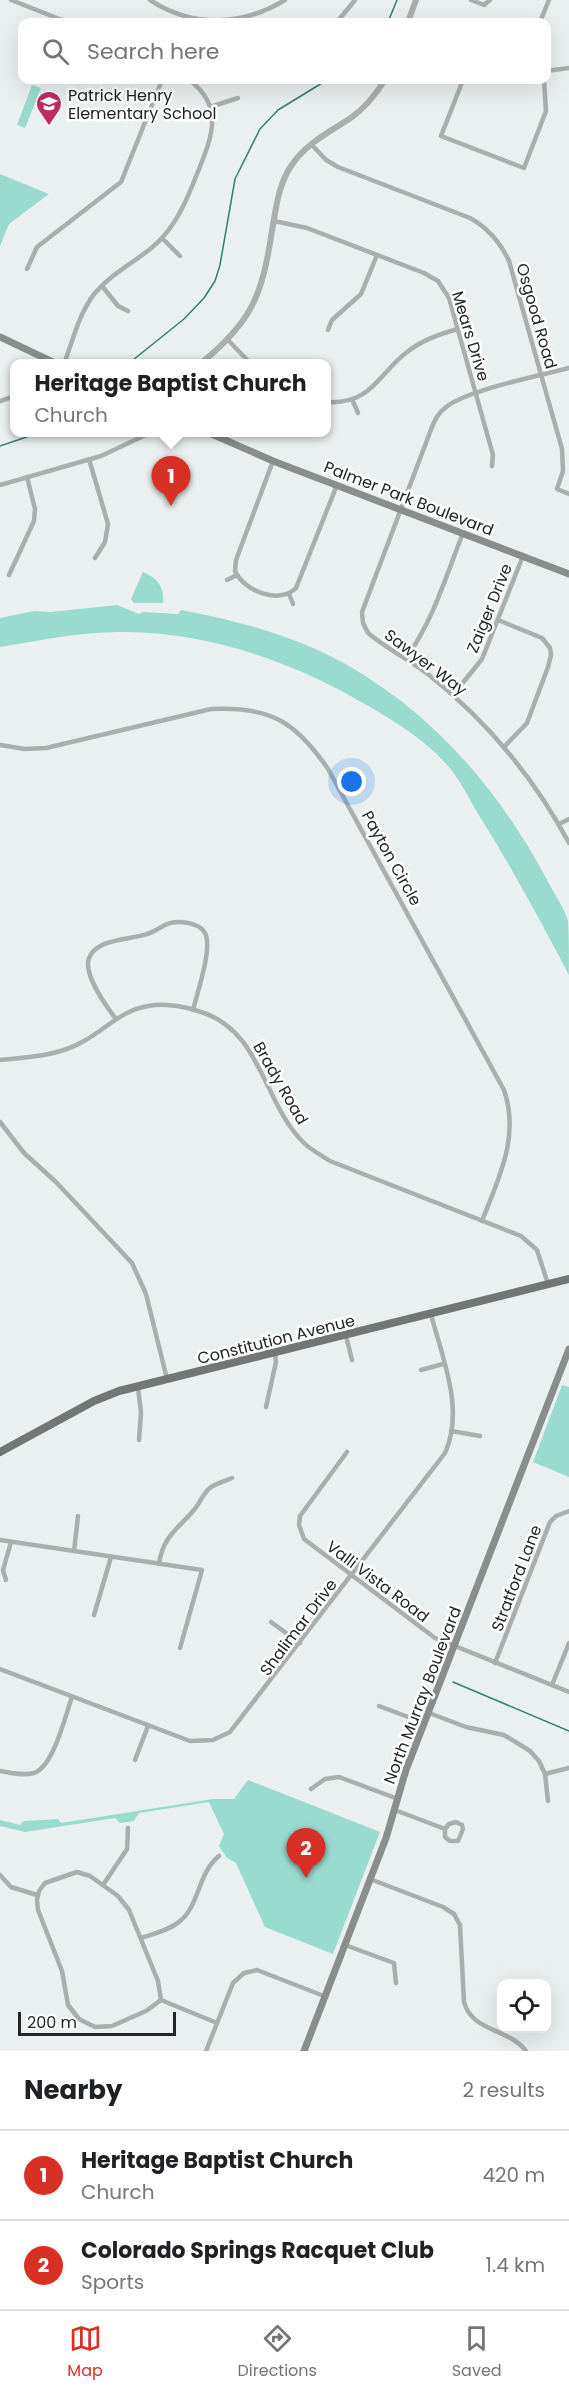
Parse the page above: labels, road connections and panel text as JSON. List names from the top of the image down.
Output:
{
  "streets": {
    "main road": ["Palmer Park Boulevard", "Constitution Avenue", "North Murray Boulevard"],
    "street": [
      "Osgood Road",
      "Mears Drive",
      "Zaiger Drive",
      "Sawyer Way",
      "Payton Circle",
      "Brady Road",
      "Stratford Lane",
      "Valli Vista Road",
      "Shalimar Drive"
    ]
  },
  "crossings": [
    ["Osgood Road", "Sawyer Way"],
    ["Mears Drive", "Sawyer Way"],
    ["Palmer Park Boulevard", "Zaiger Drive"],
    ["Palmer Park Boulevard", "Sawyer Way"],
    ["Zaiger Drive", "Sawyer Way"],
    ["Payton Circle", "Brady Road"],
    ["Brady Road", "Constitution Avenue"],
    ["Constitution Avenue", "Shalimar Drive"],
    ["Stratford Lane", "Valli Vista Road"],
    ["Valli Vista Road", "Shalimar Drive"],
    ["Valli Vista Road", "North Murray Boulevard"]
  ],
  "places": {
    "school or university": ["Patrick Henry Elementary School"]
  },
  "scale_bar": "200 m",
  "page": {
    "search": "Search here",
    "popup": ["Heritage Baptist Church", "Church"],
    "pins": ["1", "2"],
    "scale": "200 m",
    "heading": ["Nearby", "2 results"],
    "list": [
      {
        "mark": "1",
        "name": "Heritage Baptist Church",
        "note": "Church",
        "value": "420 m"
      },
      {
        "mark": "2",
        "name": "Colorado Springs Racquet Club",
        "note": "Sports",
        "value": "1.4 km"
      }
    ],
    "nav": ["Map", "Directions", "Saved"]
  }
}
